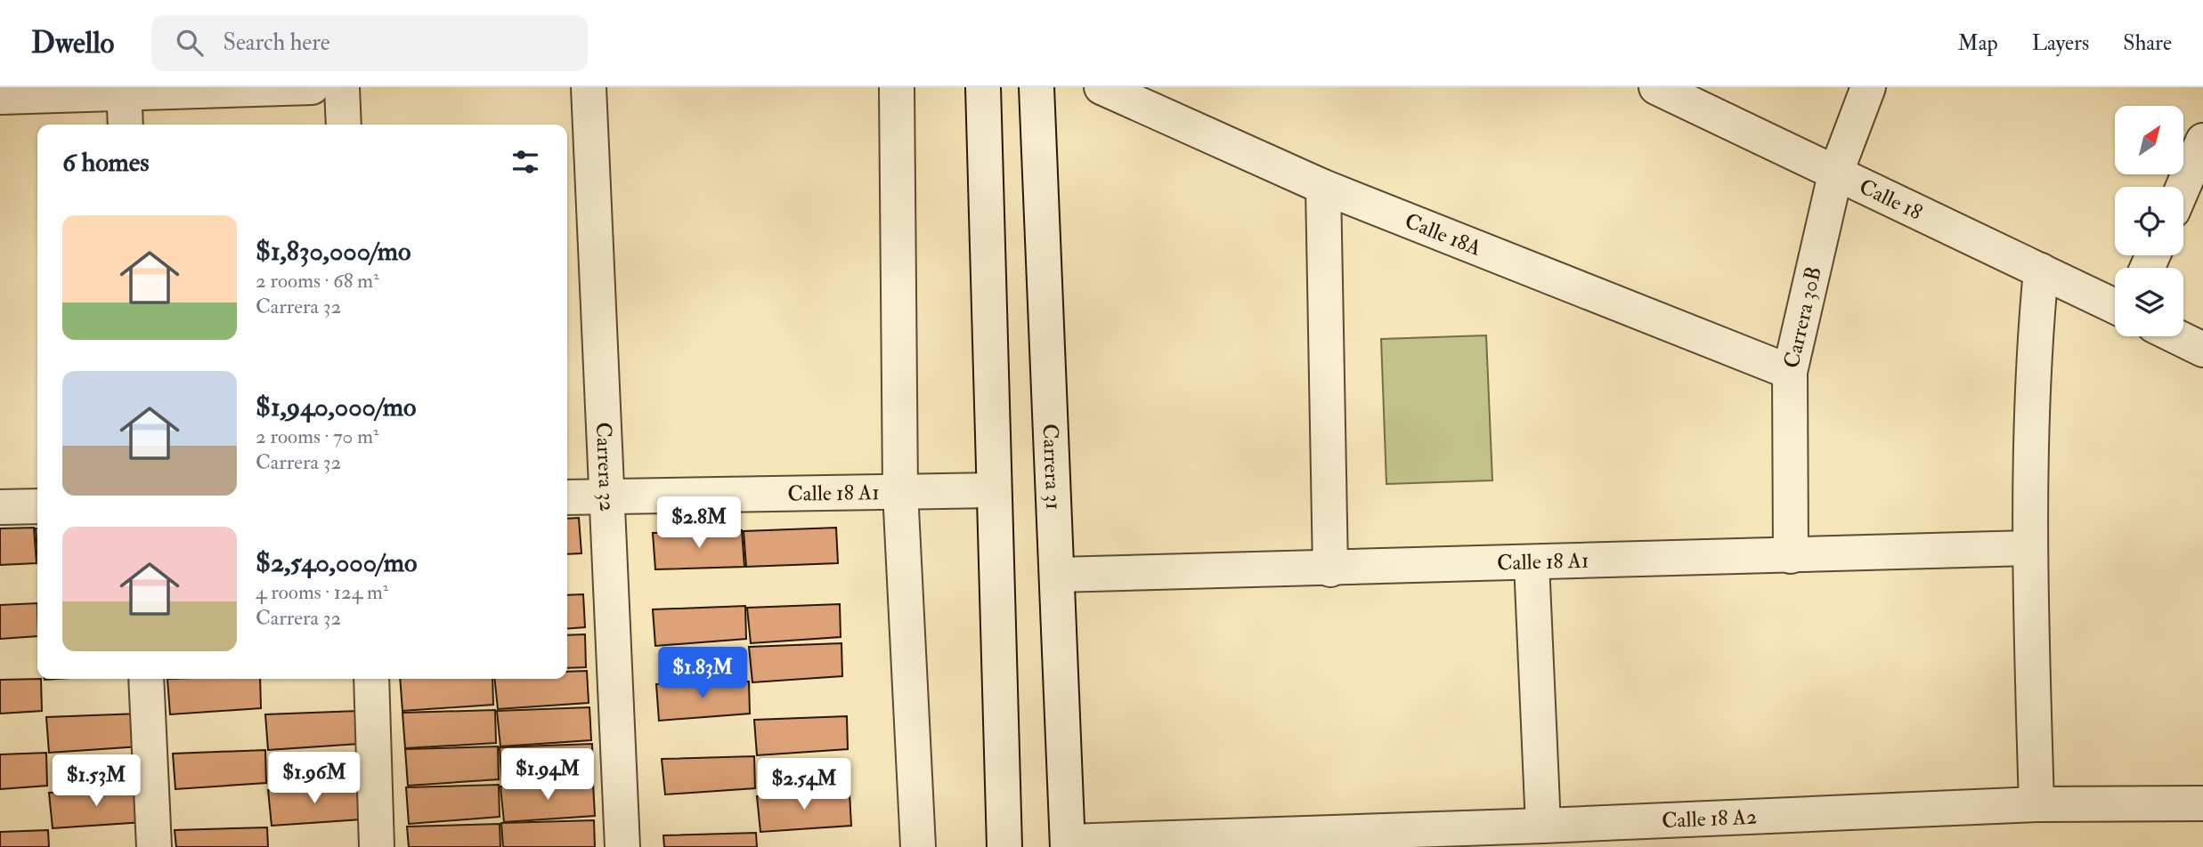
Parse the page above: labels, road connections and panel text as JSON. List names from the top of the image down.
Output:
{
  "streets": {
    "street": [
      "Calle 18",
      "Calle 18A",
      "Carrera 30B",
      "Carrera 32",
      "Carrera 31",
      "Calle 18 A1",
      "Calle 18 A2"
    ]
  },
  "crossings": [
    ["Calle 18", "Carrera 30B"],
    ["Calle 18A", "Carrera 30B"],
    ["Carrera 30B", "Calle 18 A1"],
    ["Carrera 32", "Calle 18 A1"],
    ["Carrera 31", "Calle 18 A1"],
    ["Carrera 31", "Calle 18 A2"]
  ],
  "north": "top right",
  "page": {
    "header": "Dwello",
    "search": "Search here",
    "nav": ["Map", "Layers", "Share"],
    "heading": "6 homes",
    "list": [
      {
        "name": "$1,830,000/mo",
        "note": "2 rooms · 68 m² · Carrera 32"
      },
      {
        "name": "$1,940,000/mo",
        "note": "2 rooms · 70 m² · Carrera 32"
      },
      {
        "name": "$2,540,000/mo",
        "note": "4 rooms · 124 m² · Carrera 32"
      }
    ],
    "price": [
      "$2.8M",
      "$1.83M",
      "$1.94M",
      "$1.96M",
      "$1.53M",
      "$2.54M"
    ]
  }
}
